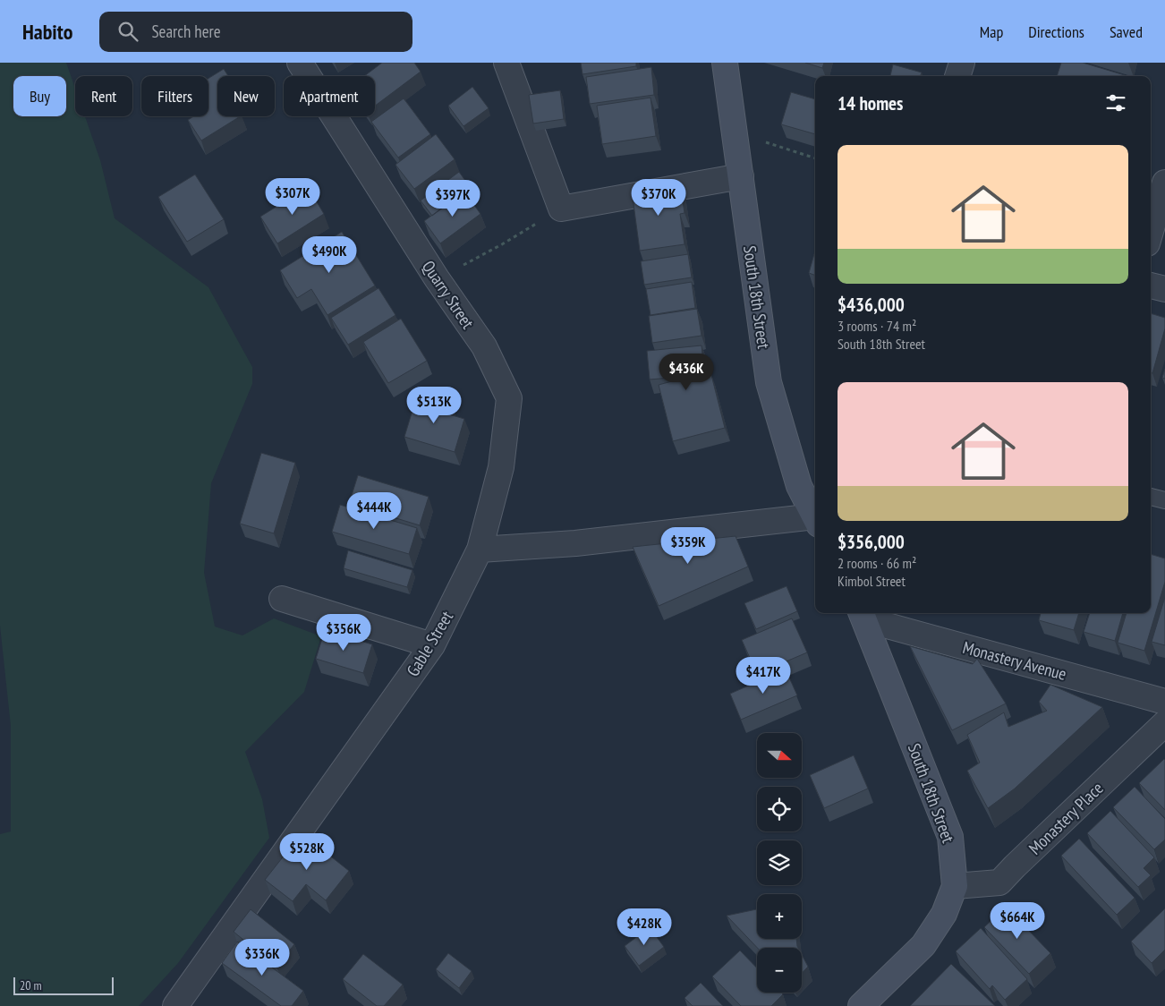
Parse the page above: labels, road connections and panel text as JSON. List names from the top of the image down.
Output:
{
  "streets": {
    "main road": ["South 18th Street"],
    "street": [
      "Quarry Street",
      "Gable Street",
      "Monastery Avenue",
      "Monastery Place"
    ]
  },
  "crossings": [
    ["Quarry Street", "Gable Street"],
    ["South 18th Street", "Monastery Avenue"],
    ["South 18th Street", "Monastery Place"]
  ],
  "scale_bar": "20 m",
  "north": "right",
  "page": {
    "header": "Habito",
    "search": "Search here",
    "nav": ["Map", "Directions", "Saved"],
    "chip": [
      "Buy",
      "Rent",
      "Filters",
      "New",
      "Apartment"
    ],
    "heading": "14 homes",
    "list": [
      {
        "name": "$436,000",
        "note": "3 rooms · 74 m² · South 18th Street"
      },
      {
        "name": "$356,000",
        "note": "2 rooms · 66 m² · Kimbol Street"
      }
    ],
    "price": [
      "$307K",
      "$370K",
      "$397K",
      "$490K",
      "$436K",
      "$513K",
      "$444K",
      "$359K",
      "$356K",
      "$417K",
      "$528K",
      "$664K",
      "$428K",
      "$336K"
    ],
    "map_buttons": ["+", "−"],
    "scale": "20 m"
  }
}
